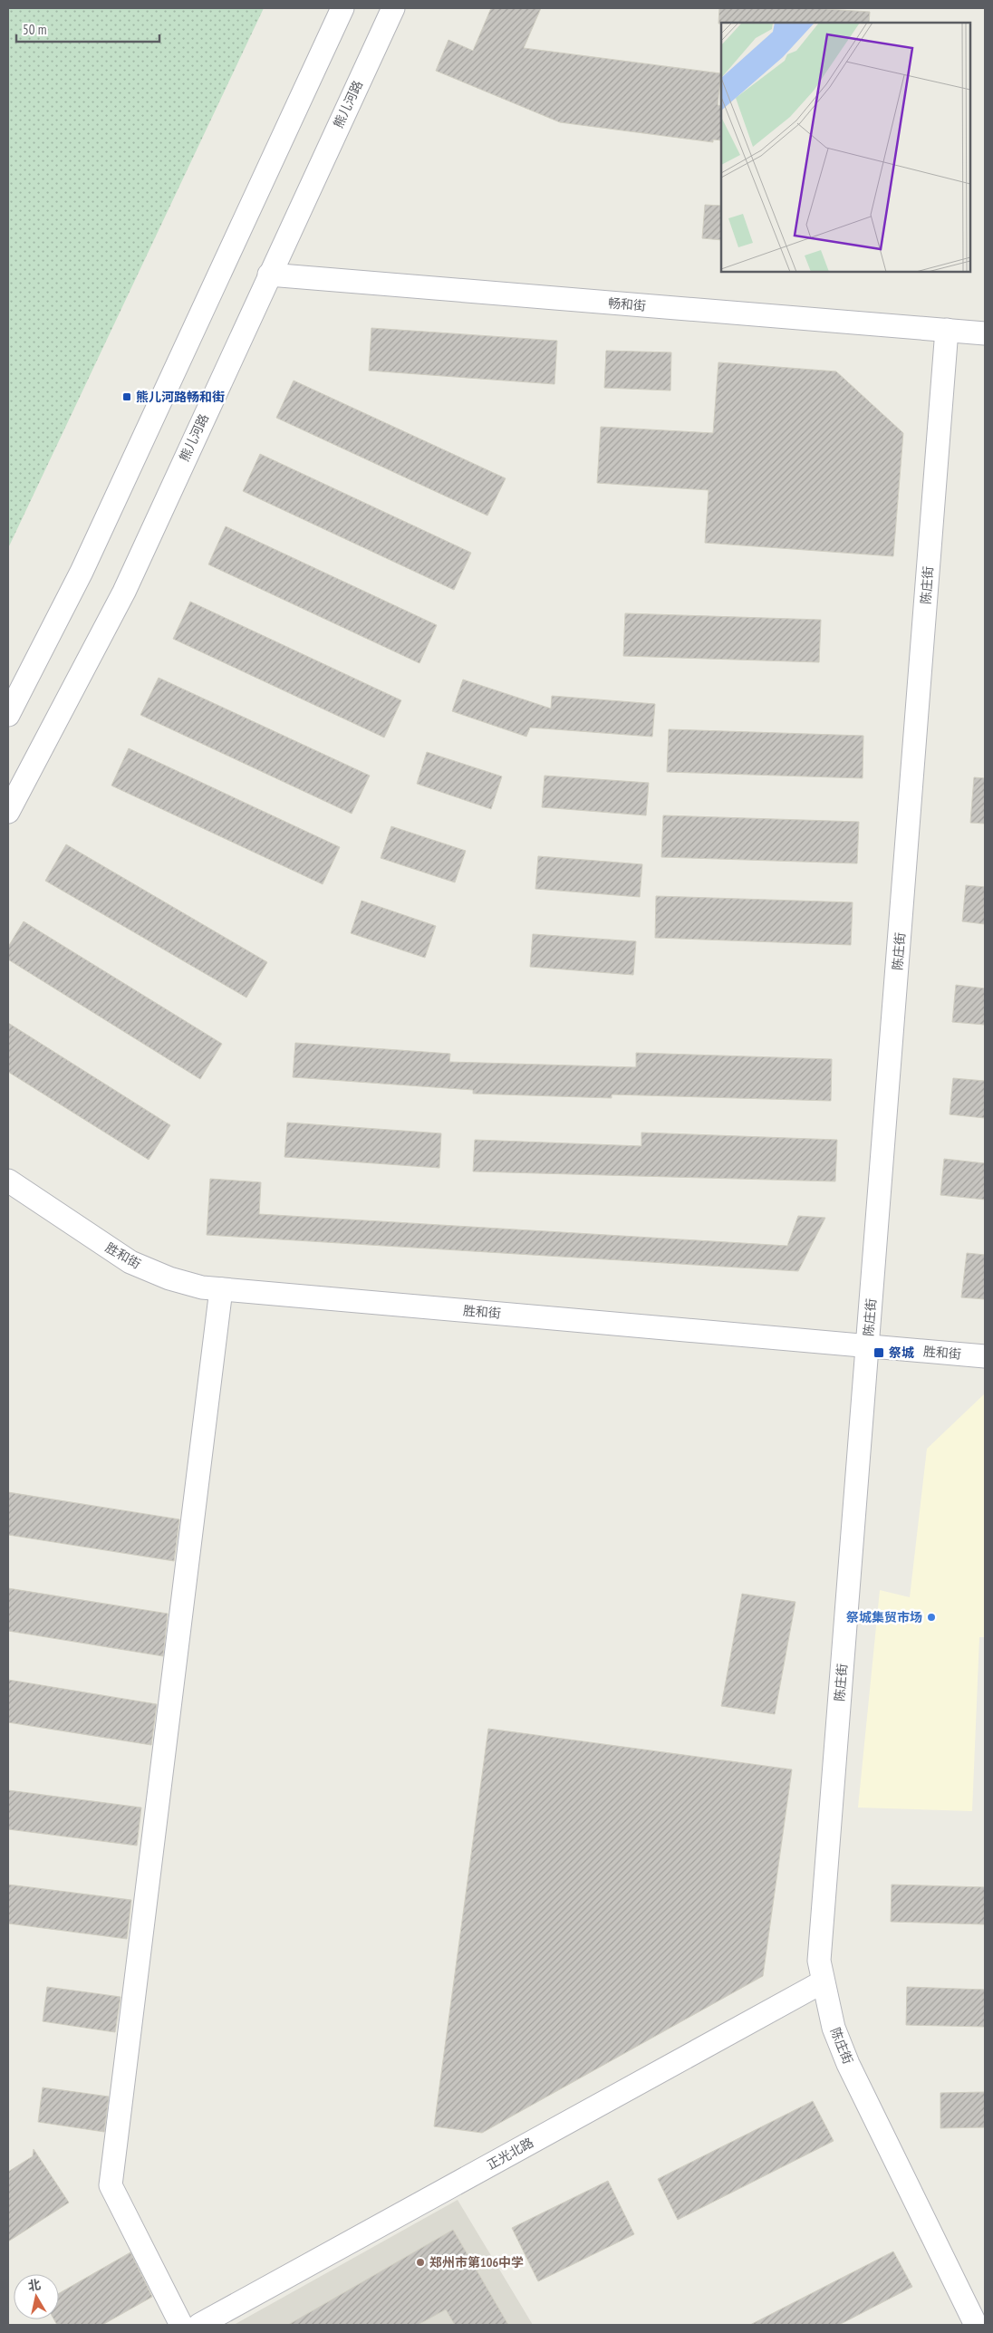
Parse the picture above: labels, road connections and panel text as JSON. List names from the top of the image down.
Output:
{
  "streets": {
    "street": [
      "熊儿河路",
      "畅和街",
      "陈庄街",
      "胜和街",
      "正光北路"
    ]
  },
  "crossings": [
    ["熊儿河路", "畅和街"],
    ["畅和街", "陈庄街"],
    ["陈庄街", "胜和街"],
    ["陈庄街", "正光北路"]
  ],
  "places": {
    "transit": ["熊儿河路畅和街", "祭城"],
    "other": ["祭城集贸市场", "郑州市第106中学"]
  },
  "scale_bar": "50 m",
  "north": "top"
}
